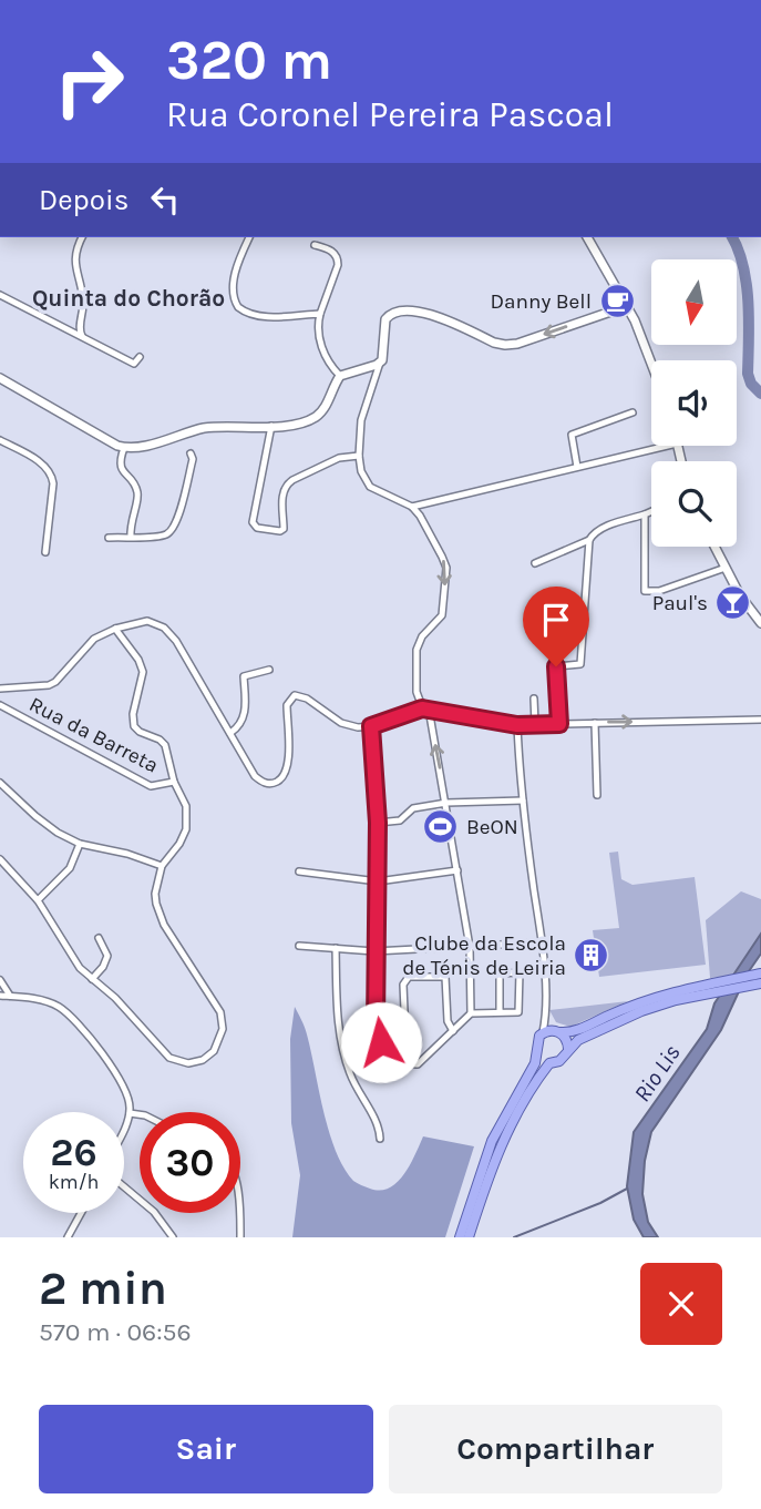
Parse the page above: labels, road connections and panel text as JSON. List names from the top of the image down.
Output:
{
  "streets": {
    "street": ["Rua da Barreta"]
  },
  "districts": ["Quinta do Chorão"],
  "water": ["Rio Lis"],
  "places": {
    "cafe": ["Danny Bell"],
    "bar": ["Paul's"],
    "sports": ["BeON"],
    "building": ["Clube da Escola de Ténis de Leiria"]
  },
  "north": "bottom",
  "page": {
    "turn": ["320 m", "Rua Coronel Pereira Pascoal"],
    "then": "Depois",
    "speed": "26 km/h",
    "limit": "30",
    "heading": ["2 min", "570 m · 06:56"],
    "buttons": ["Sair", "Compartilhar"]
  }
}
